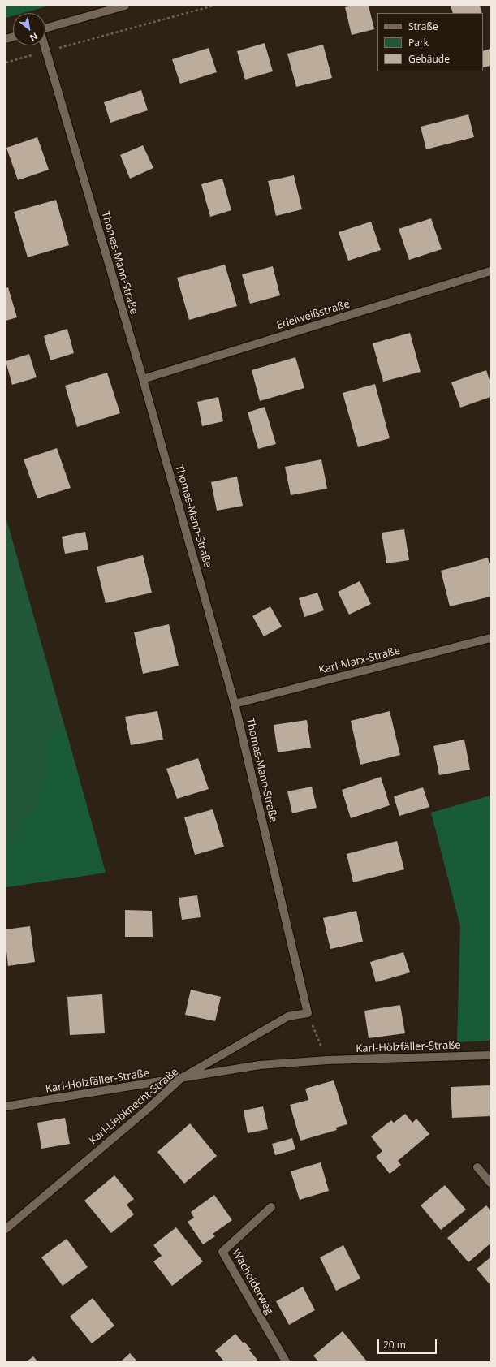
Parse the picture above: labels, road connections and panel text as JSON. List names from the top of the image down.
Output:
{
  "streets": {
    "street": [
      "Thomas-Mann-Straße",
      "Edelweißstraße",
      "Karl-Marx-Straße",
      "Karl-Hölzfäller-Straße",
      "Karl-Holzfäller-Straße",
      "Karl-Liebknecht-Straße",
      "Wacholderweg"
    ]
  },
  "crossings": [
    ["Thomas-Mann-Straße", "Edelweißstraße"],
    ["Thomas-Mann-Straße", "Karl-Marx-Straße"],
    ["Thomas-Mann-Straße", "Karl-Liebknecht-Straße"],
    ["Karl-Hölzfäller-Straße", "Karl-Holzfäller-Straße"],
    ["Karl-Holzfäller-Straße", "Karl-Liebknecht-Straße"]
  ],
  "legend": ["Straße", "Park", "Gebäude"],
  "scale_bar": "20 m",
  "north": "bottom right"
}
